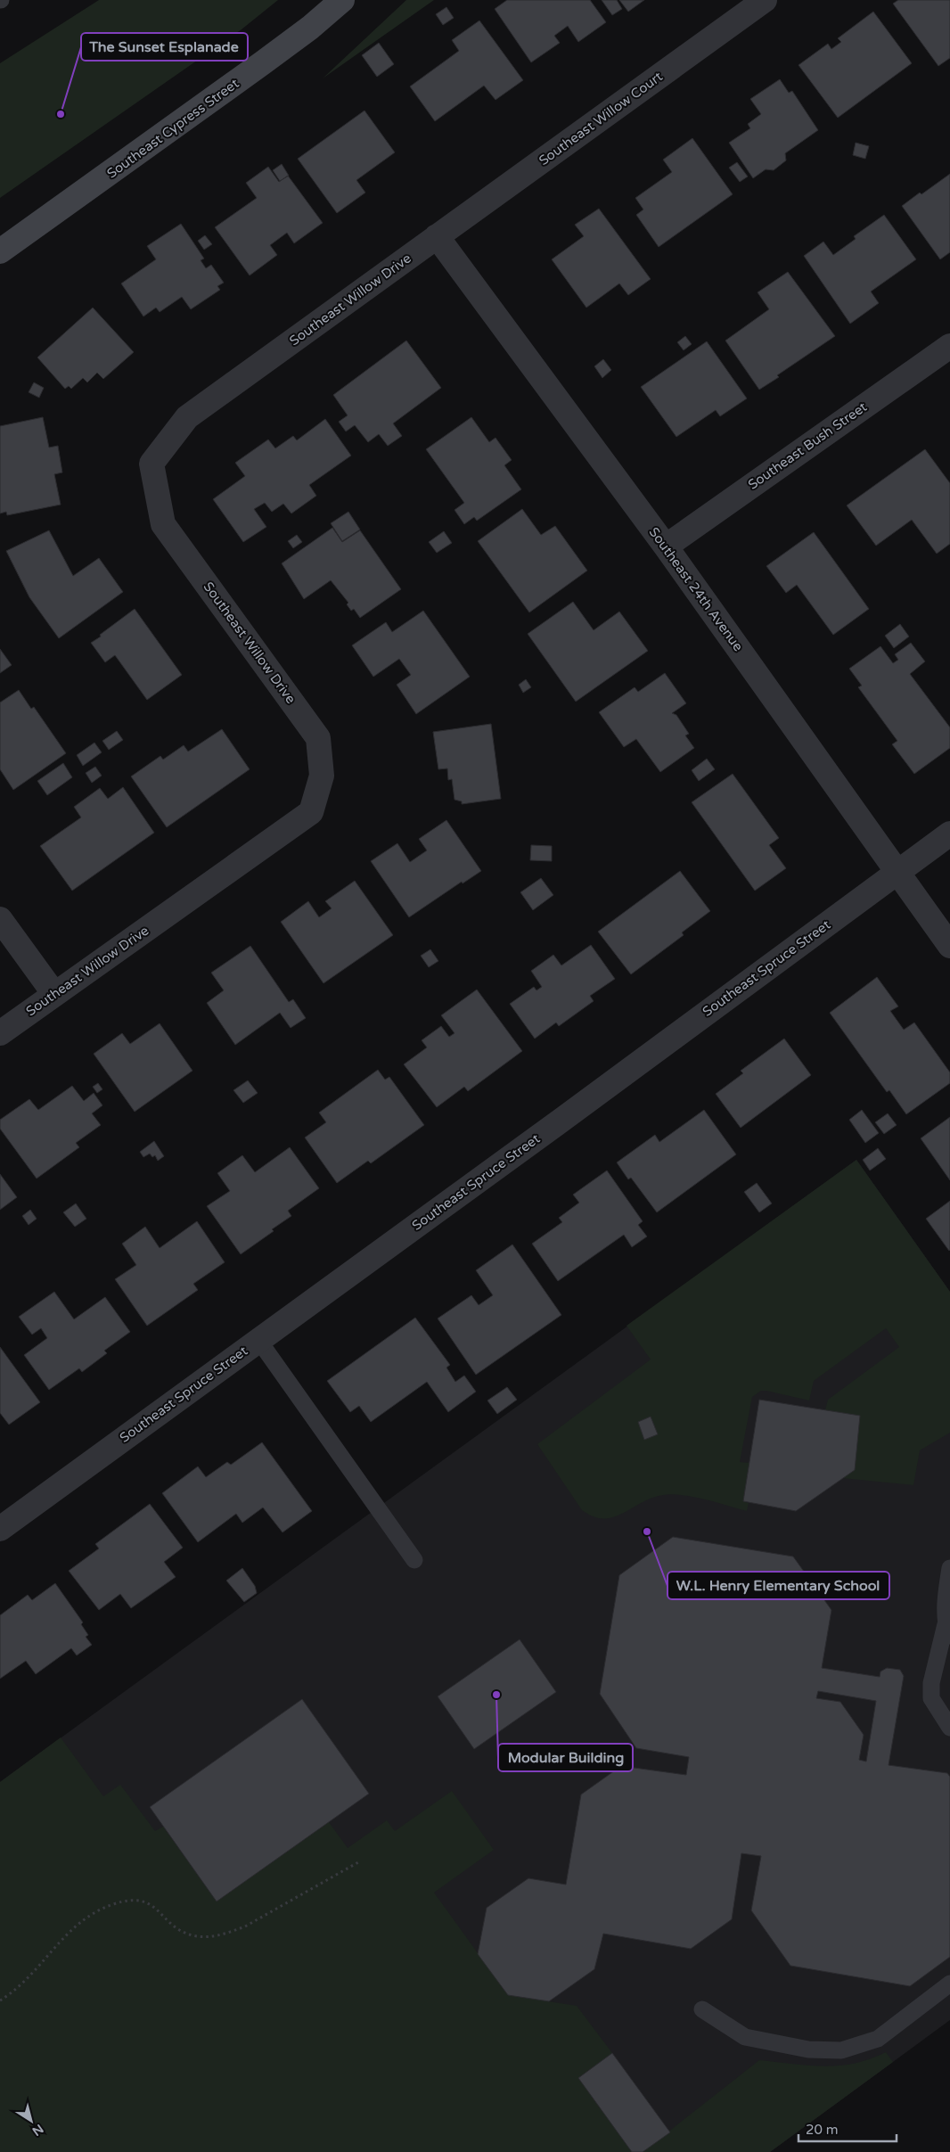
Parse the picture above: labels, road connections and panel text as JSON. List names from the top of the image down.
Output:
{
  "streets": {
    "main road": ["Southeast Cypress Street"],
    "street": [
      "Southeast Willow Court",
      "Southeast Willow Drive",
      "Southeast Bush Street",
      "Southeast 24th Avenue",
      "Southeast Spruce Street"
    ]
  },
  "crossings": [
    ["Southeast Willow Court", "Southeast Willow Drive"],
    ["Southeast Willow Court", "Southeast 24th Avenue"],
    ["Southeast Willow Drive", "Southeast 24th Avenue"],
    ["Southeast Bush Street", "Southeast 24th Avenue"],
    ["Southeast 24th Avenue", "Southeast Spruce Street"]
  ],
  "places": ["The Sunset Esplanade", "W.L. Henry Elementary School", "Modular Building"],
  "scale_bar": "20 m",
  "north": "bottom right"
}
